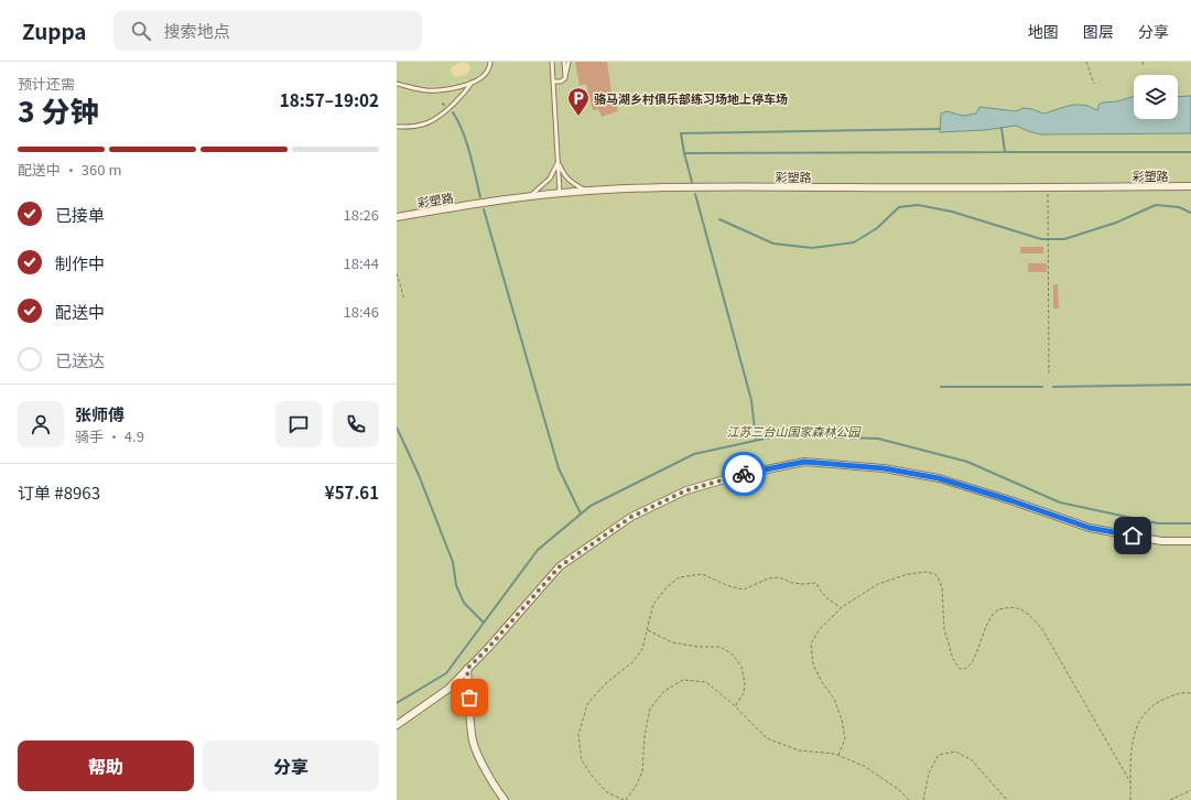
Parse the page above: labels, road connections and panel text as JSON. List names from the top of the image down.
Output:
{
  "streets": {
    "street": ["彩塑路"]
  },
  "parks": ["江苏三台山国家森林公园"],
  "places": {
    "parking": ["骆马湖乡村俱乐部练习场地上停车场"]
  },
  "page": {
    "header": "Zuppa",
    "search": "搜索地点",
    "nav": ["地图", "图层", "分享"],
    "heading": ["3 分钟", "预计还需", "18:57–19:02"],
    "panel": [
      "张师傅",
      "骑手 · 4.9",
      "订单 #8963",
      "¥57.61"
    ],
    "bar": "配送中 · 360 m",
    "list": [
      ["已接单", "18:26"],
      ["制作中", "18:44"],
      ["配送中", "18:46"],
      "已送达"
    ],
    "buttons": ["帮助", "分享"]
  }
}
